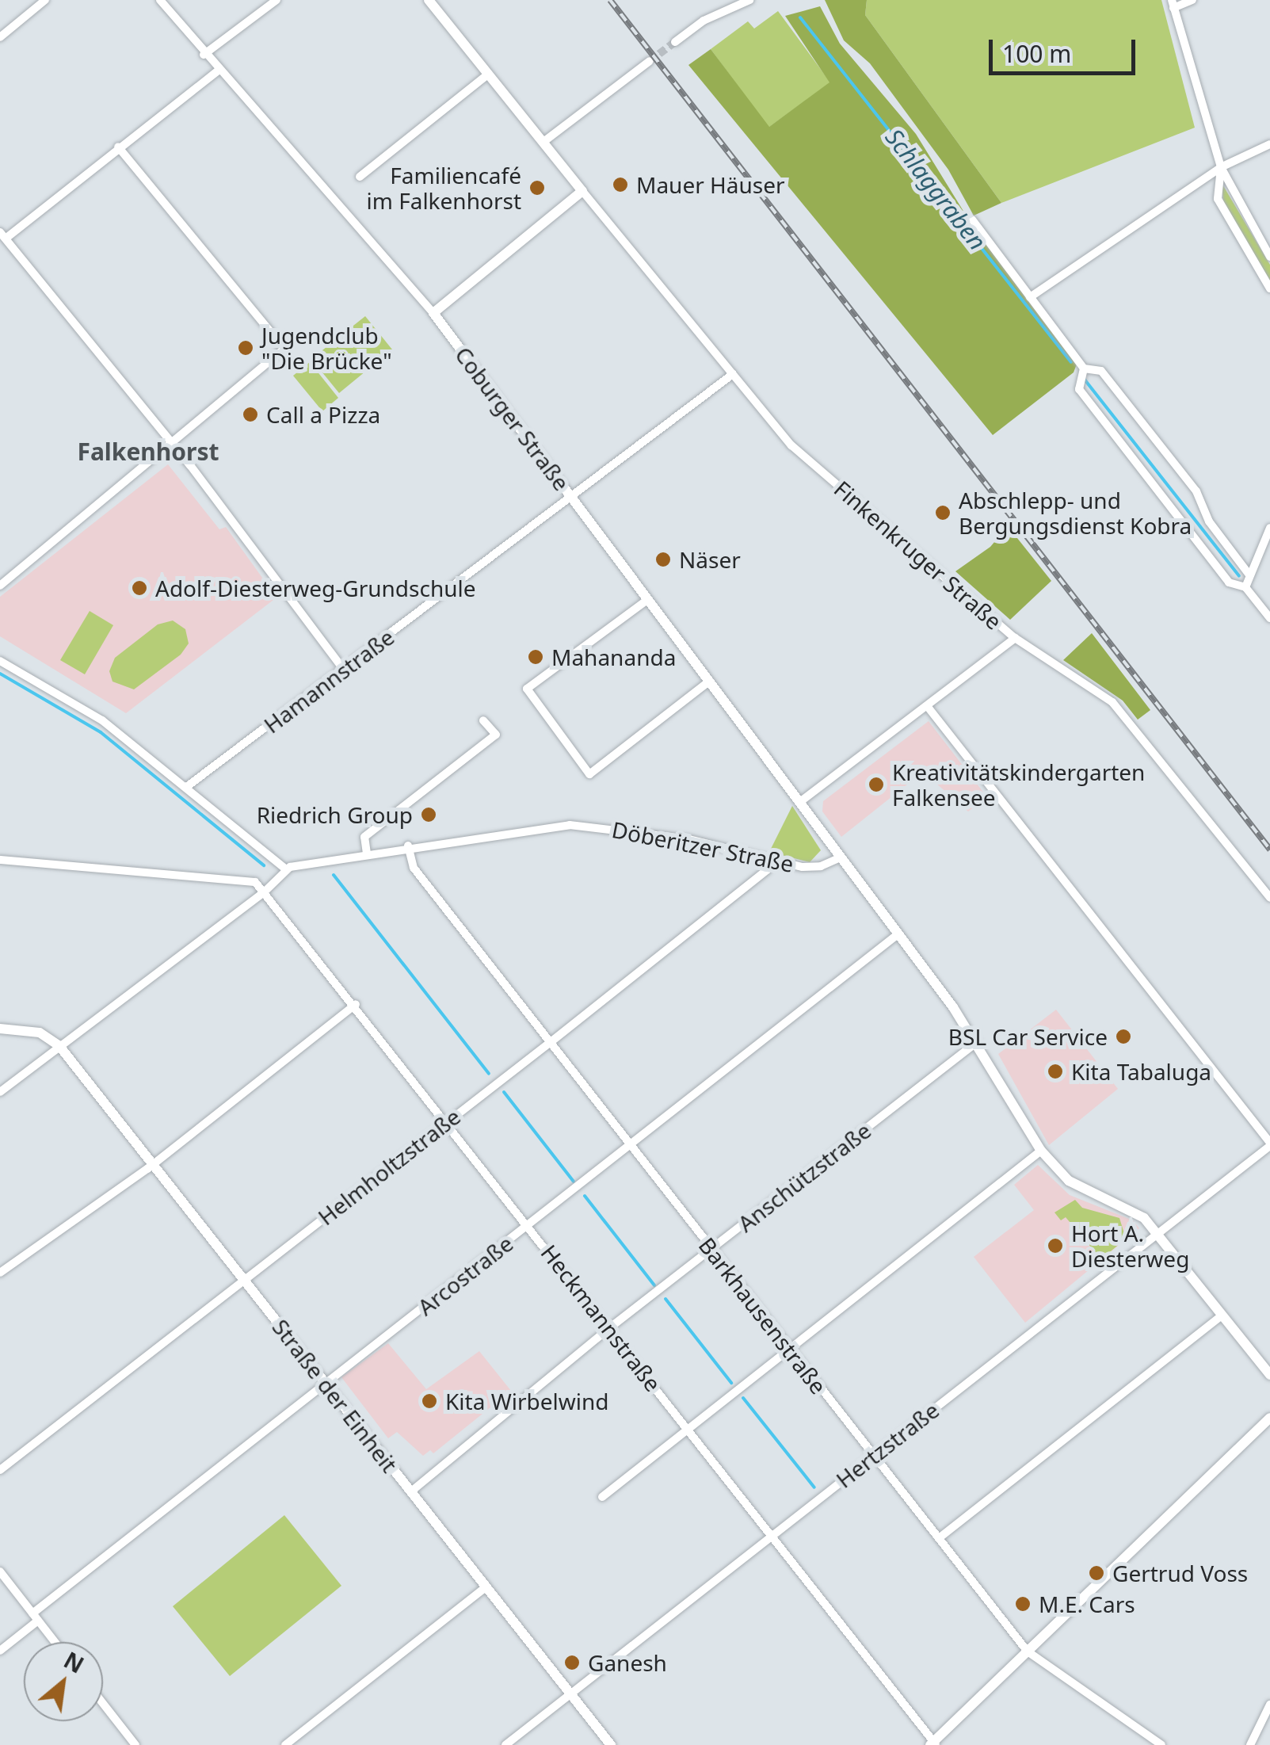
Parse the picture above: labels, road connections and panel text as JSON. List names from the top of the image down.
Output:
{
  "streets": {
    "street": [
      "Coburger Straße",
      "Finkenkruger Straße",
      "Hamannstraße",
      "Döberitzer Straße",
      "Helmholtzstraße",
      "Anschützstraße",
      "Arcostraße",
      "Barkhausenstraße",
      "Heckmannstraße",
      "Straße der Einheit",
      "Hertzstraße"
    ]
  },
  "crossings": [
    ["Coburger Straße", "Hamannstraße"],
    ["Coburger Straße", "Döberitzer Straße"],
    ["Finkenkruger Straße", "Hamannstraße"],
    ["Döberitzer Straße", "Helmholtzstraße"],
    ["Döberitzer Straße", "Barkhausenstraße"],
    ["Helmholtzstraße", "Barkhausenstraße"],
    ["Helmholtzstraße", "Heckmannstraße"],
    ["Helmholtzstraße", "Straße der Einheit"],
    ["Anschützstraße", "Barkhausenstraße"],
    ["Anschützstraße", "Heckmannstraße"],
    ["Anschützstraße", "Straße der Einheit"],
    ["Arcostraße", "Barkhausenstraße"],
    ["Arcostraße", "Heckmannstraße"],
    ["Arcostraße", "Straße der Einheit"],
    ["Barkhausenstraße", "Hertzstraße"],
    ["Heckmannstraße", "Hertzstraße"],
    ["Straße der Einheit", "Hertzstraße"]
  ],
  "districts": ["Falkenhorst"],
  "water": ["Schlaggraben"],
  "places": [
    "Mauer Häuser",
    "Familiencafé im Falkenhorst",
    "Jugendclub \"Die Brücke\"",
    "Call a Pizza",
    "Abschlepp- und Bergungsdienst Kobra",
    "Näser",
    "Adolf-Diesterweg-Grundschule",
    "Mahananda",
    "Kreativitätskindergarten Falkensee",
    "Riedrich Group",
    "BSL Car Service",
    "Kita Tabaluga",
    "Hort A. Diesterweg",
    "Kita Wirbelwind",
    "Gertrud Voss",
    "M.E. Cars",
    "Ganesh"
  ],
  "scale_bar": "100 m",
  "north": "top right"
}
